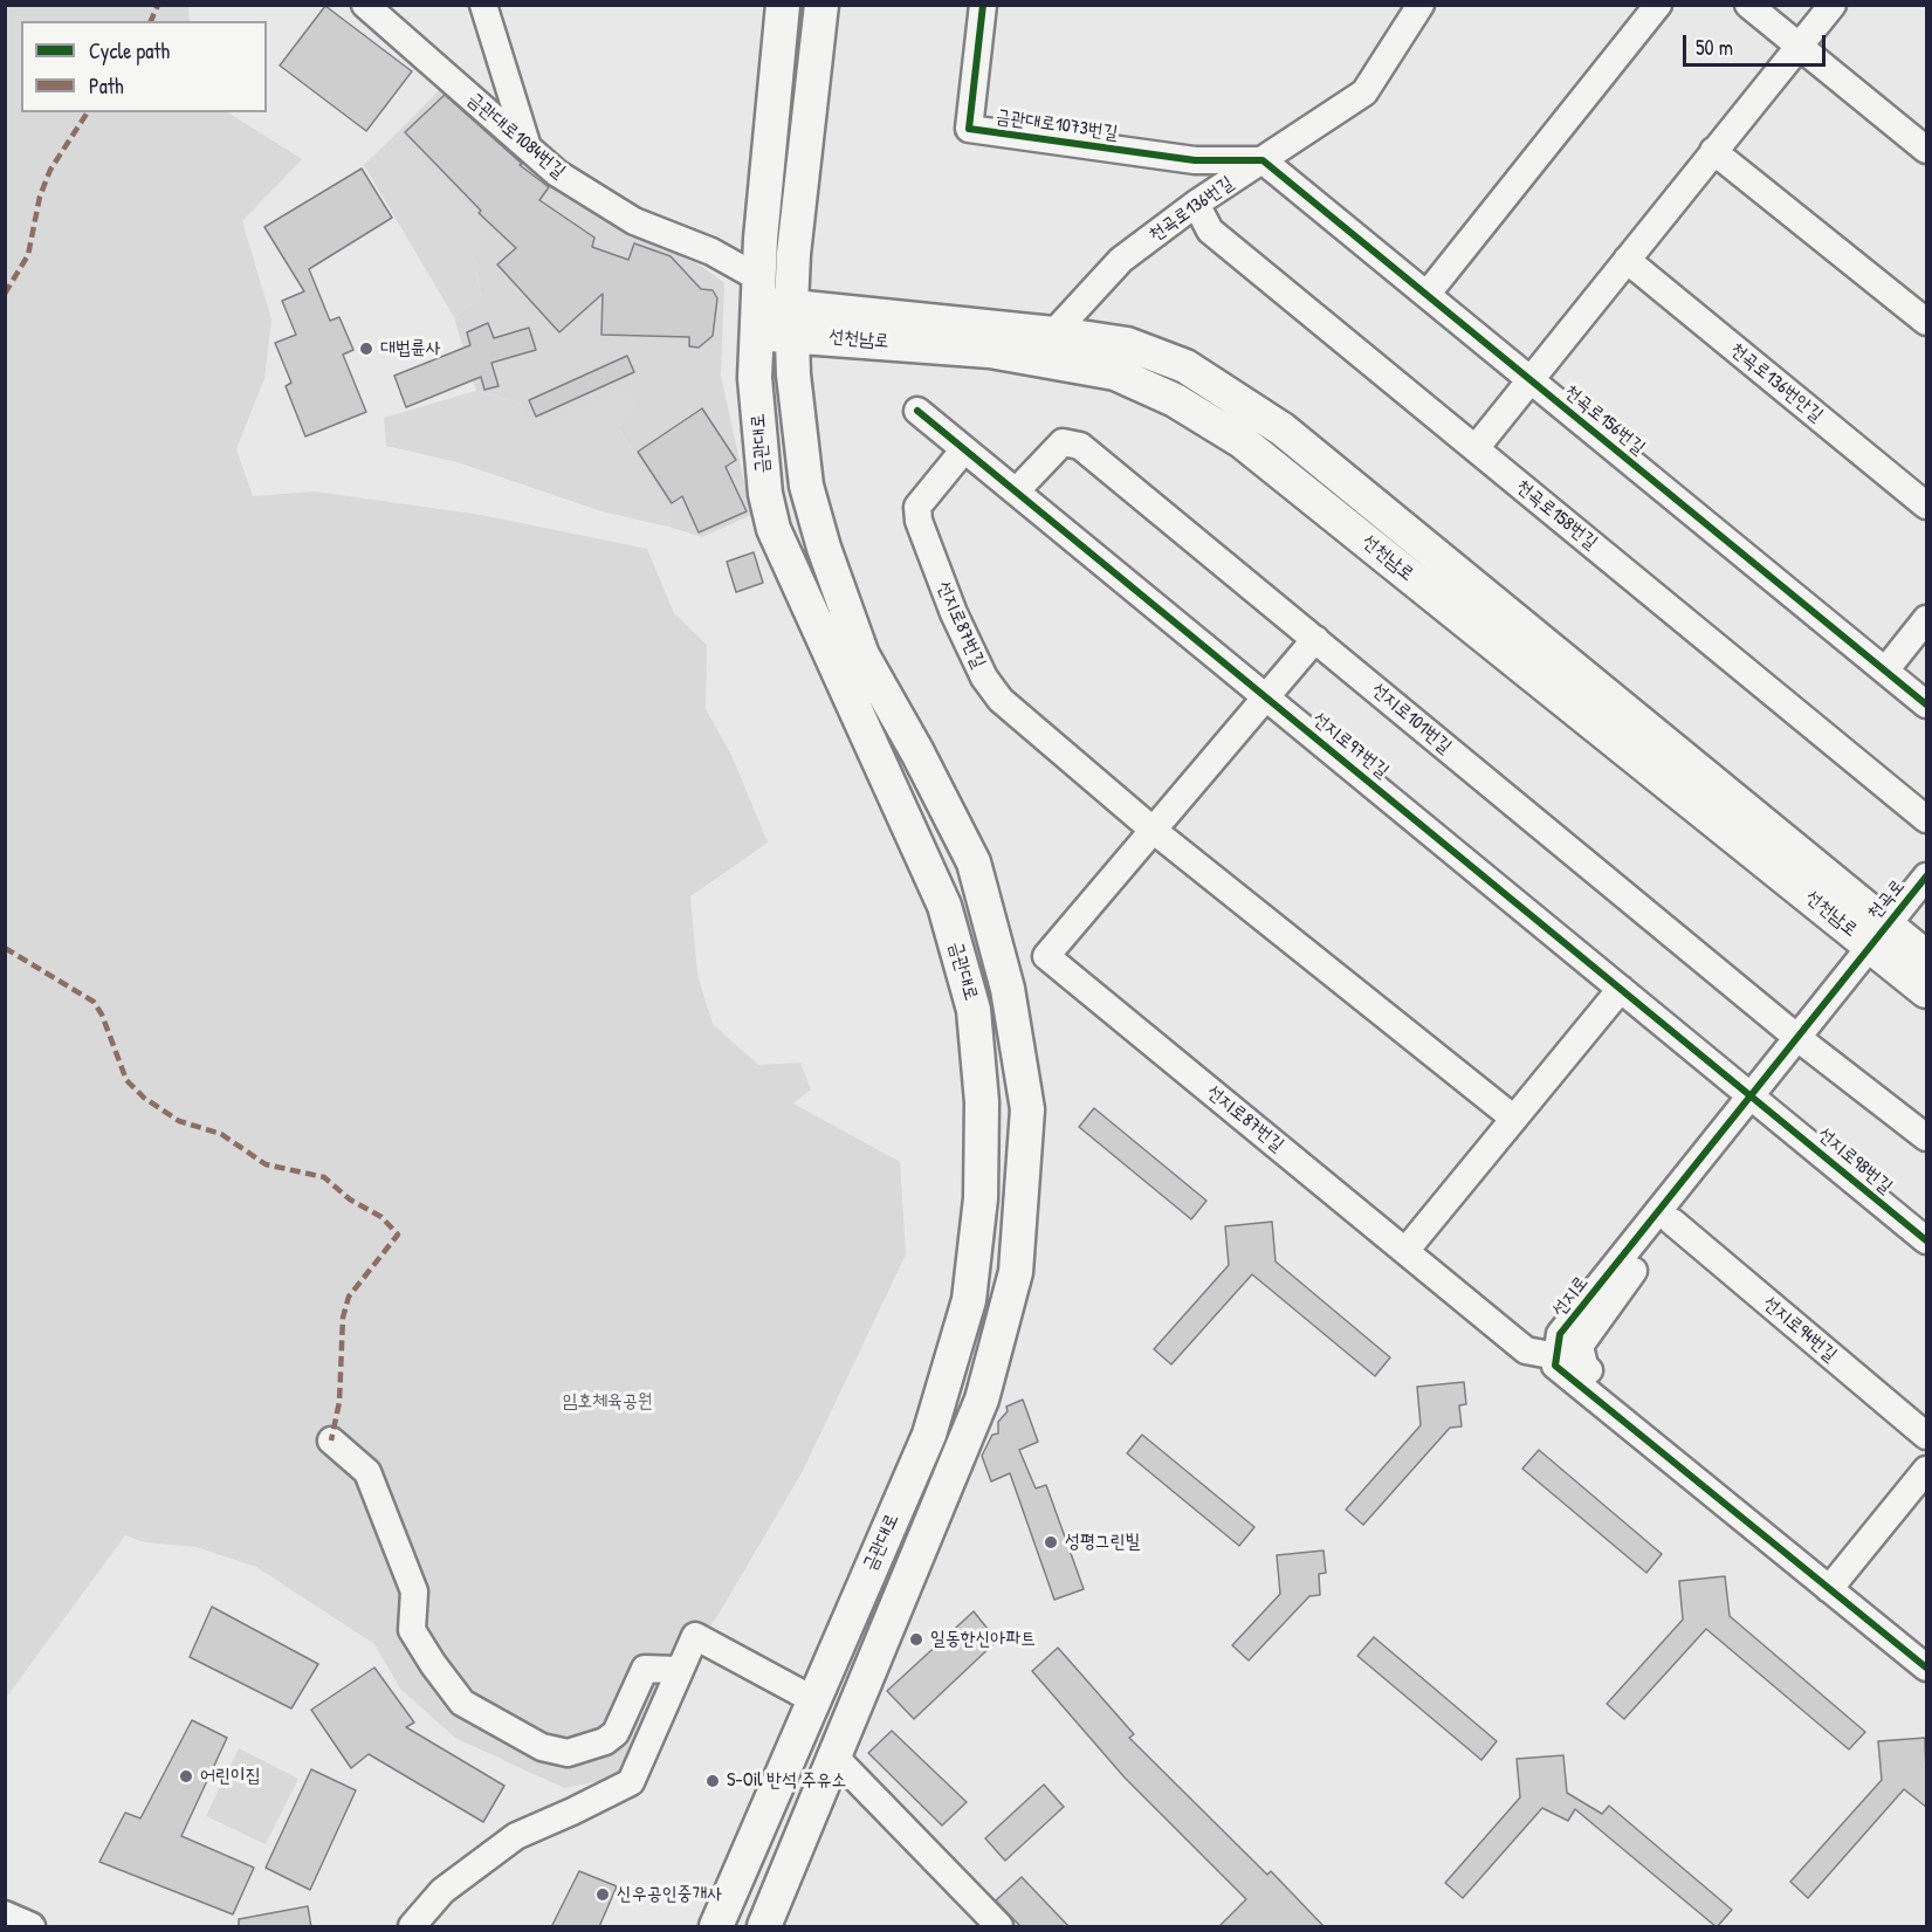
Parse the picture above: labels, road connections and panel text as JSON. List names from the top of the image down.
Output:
{
  "streets": {
    "main road": ["선천남로", "금관대로"],
    "street": [
      "금관대로1073번길",
      "금관대로1084번길",
      "천곡로136번길",
      "천곡로136번안길",
      "천곡로156번길",
      "천곡로158번길",
      "선지로87번길",
      "선지로101번길",
      "선지로97번길",
      "천곡로",
      "선지로98번길",
      "선지로",
      "선지로94번길"
    ]
  },
  "crossings": [
    ["금관대로1073번길", "천곡로136번길"],
    ["금관대로1073번길", "천곡로156번길"],
    ["금관대로1084번길", "선천남로"],
    ["금관대로1084번길", "금관대로"],
    ["천곡로136번길", "선천남로"],
    ["천곡로136번길", "천곡로156번길"],
    ["천곡로136번길", "천곡로158번길"],
    ["선천남로", "금관대로"],
    ["선천남로", "천곡로"],
    ["선천남로", "선지로"],
    ["선지로87번길", "선지로101번길"],
    ["선지로87번길", "선지로97번길"],
    ["선지로87번길", "선지로"],
    ["선지로101번길", "선지로97번길"],
    ["선지로101번길", "선지로"],
    ["선지로97번길", "선지로98번길"],
    ["선지로97번길", "선지로"],
    ["천곡로", "선지로"],
    ["선지로98번길", "선지로"],
    ["선지로", "선지로94번길"]
  ],
  "parks": ["임호체육공원"],
  "places": [
    "대법륜사",
    "성평그린빌",
    "일동한신아파트",
    "어린이집",
    "S-Oil 반석 주유소",
    "신우공인중개사"
  ],
  "legend": ["Cycle path", "Path"],
  "scale_bar": "50 m"
}
